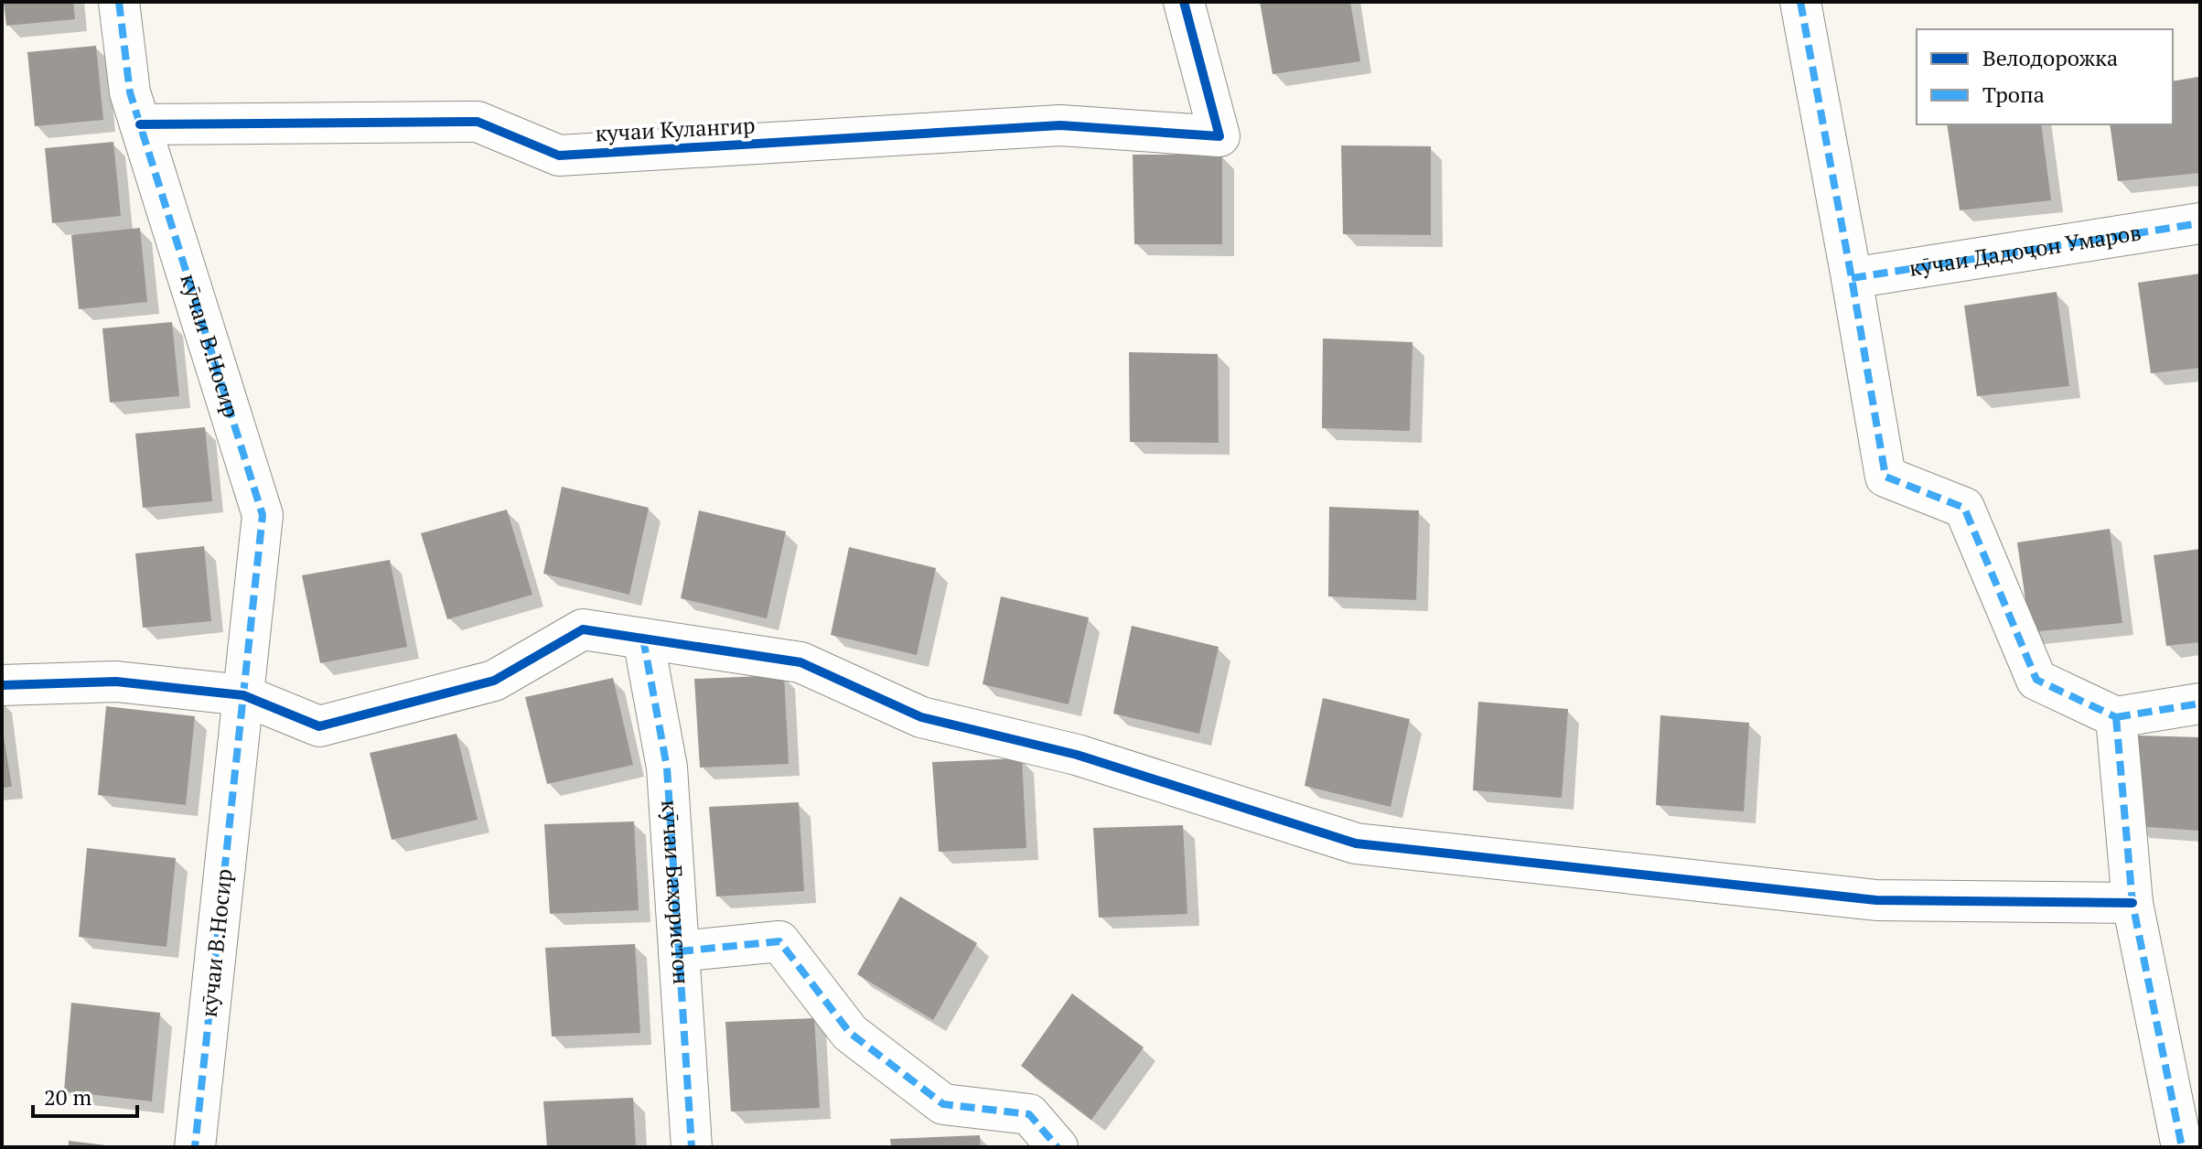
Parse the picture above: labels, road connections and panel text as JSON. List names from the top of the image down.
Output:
{
  "streets": {
    "street": [
      "кучаи Кулангир",
      "кӯчаи Дадоҷон Умаров",
      "кӯчаи В.Носир",
      "кӯчаи Баҳористон"
    ]
  },
  "crossings": [
    ["кучаи Кулангир", "кӯчаи В.Носир"]
  ],
  "legend": ["Велодорожка", "Тропа"],
  "scale_bar": "20 m"
}
